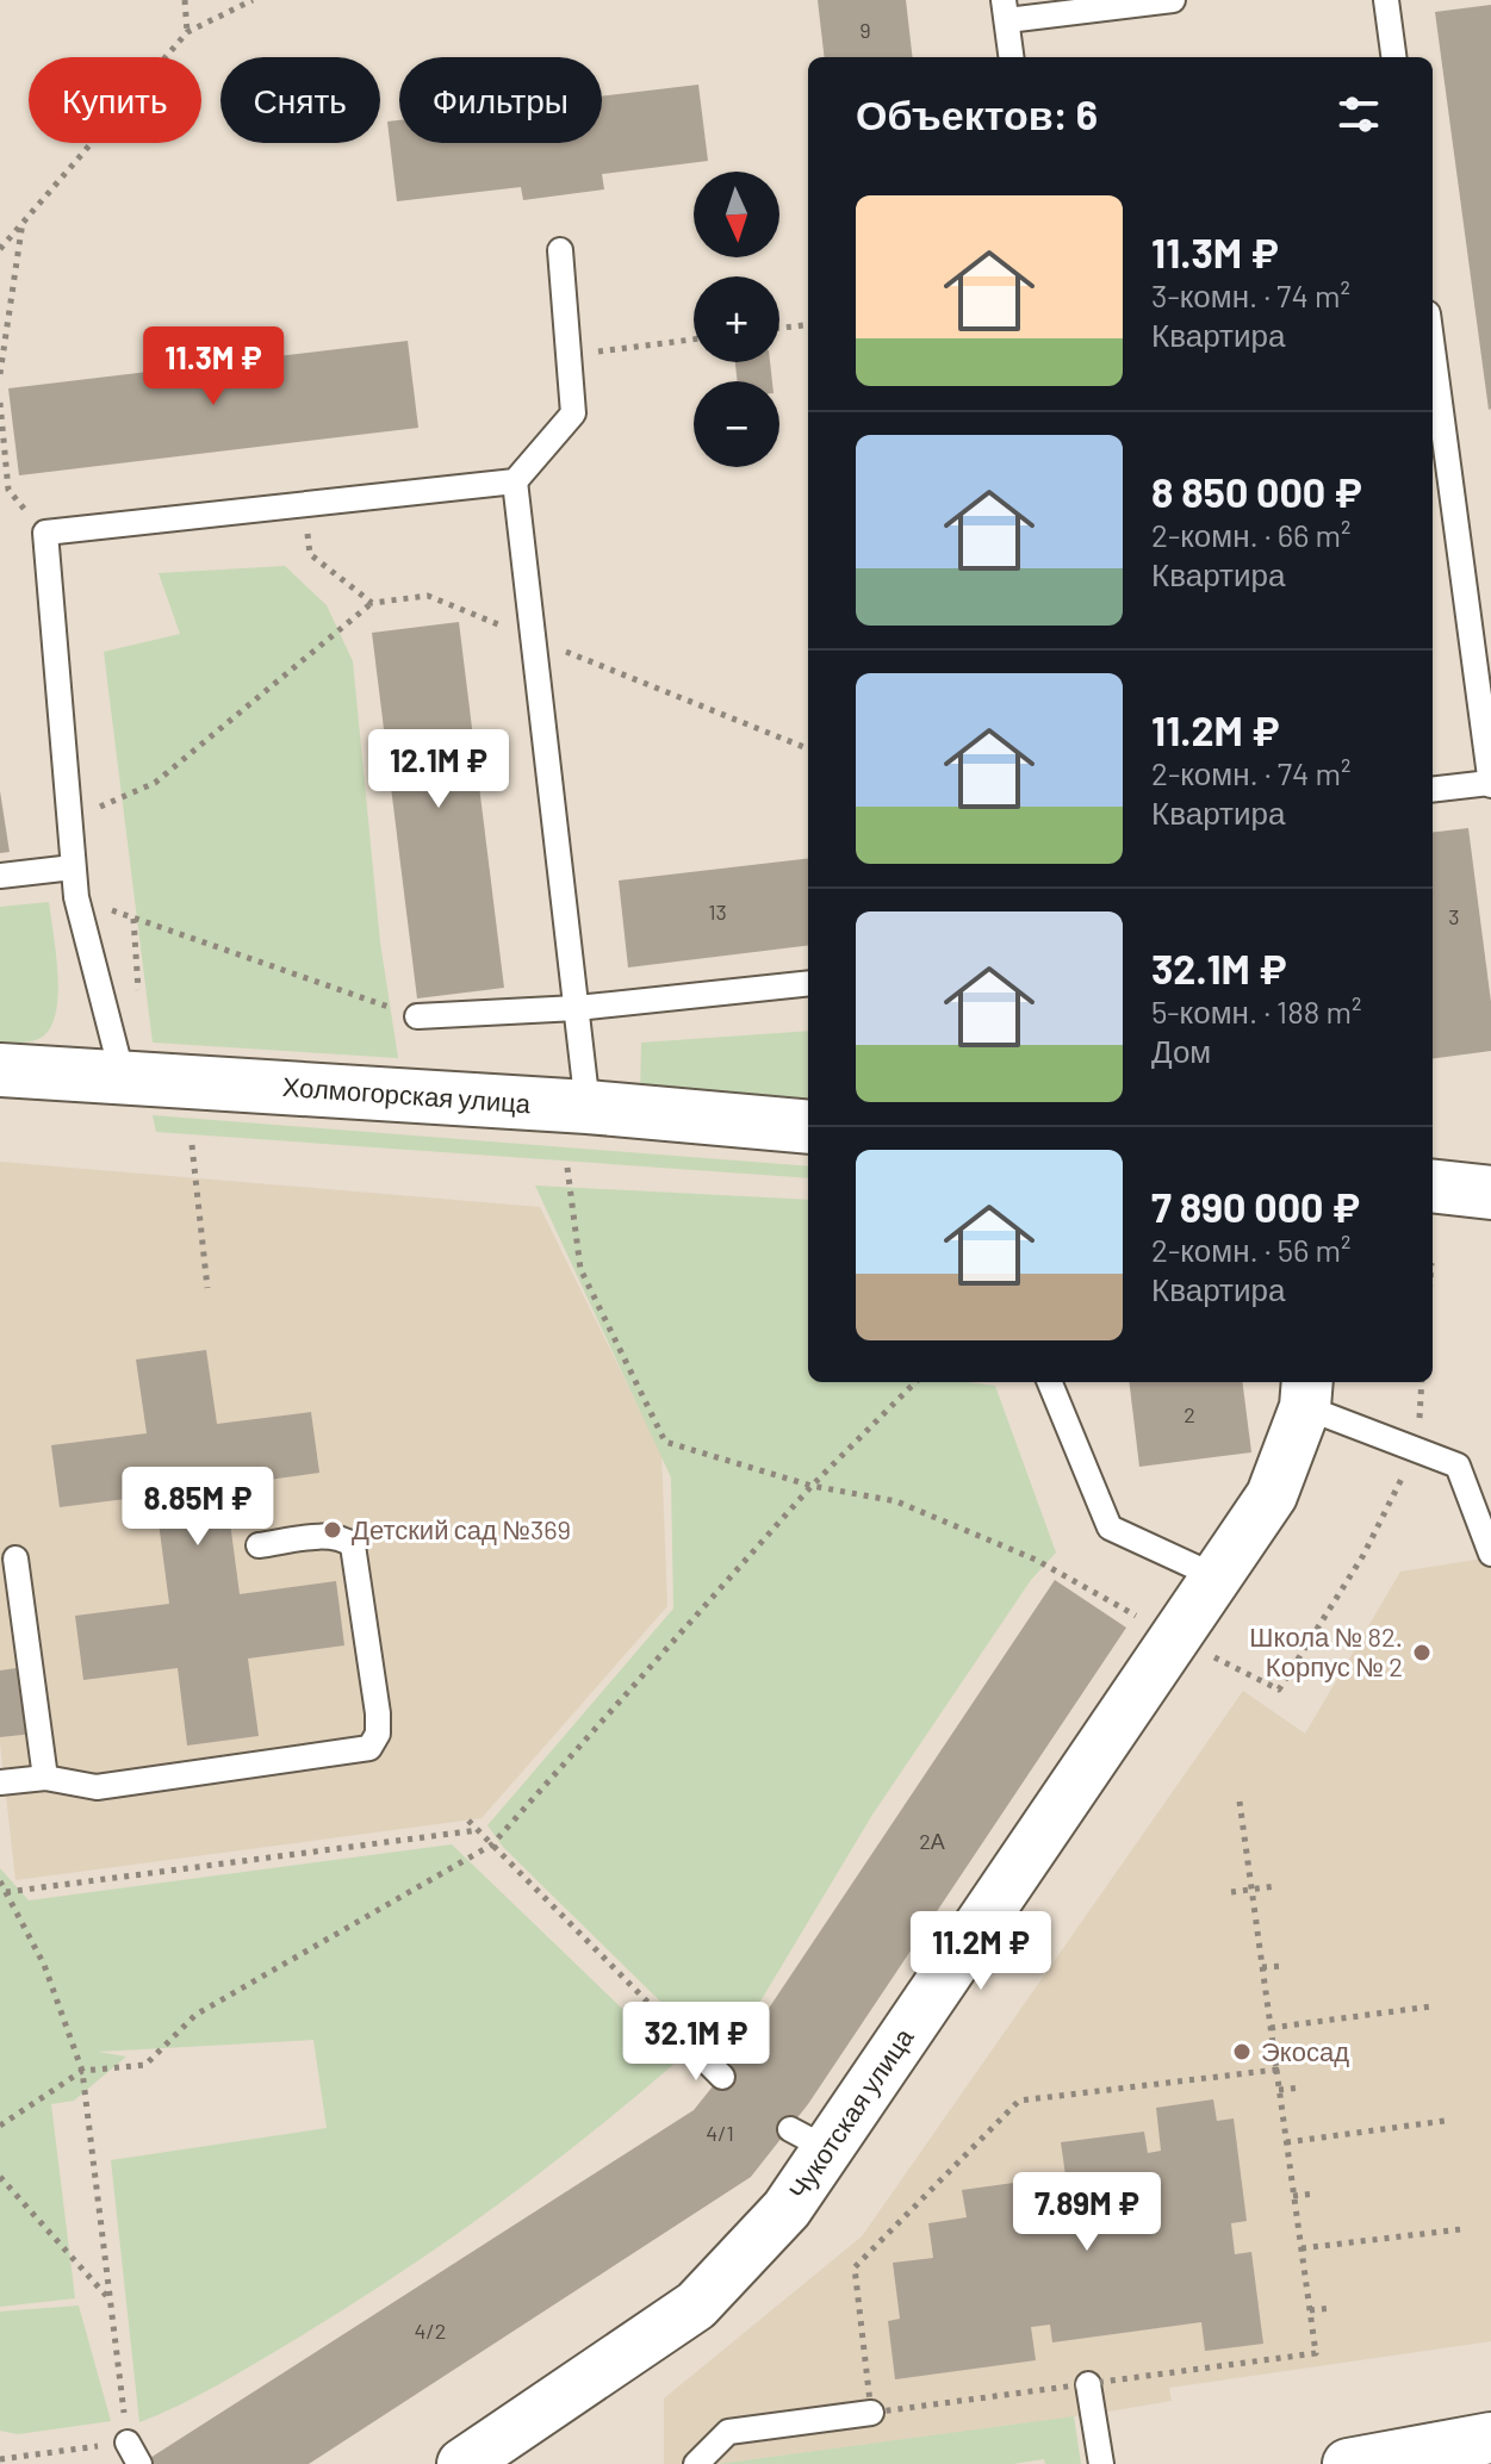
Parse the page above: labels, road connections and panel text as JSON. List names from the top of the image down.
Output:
{
  "streets": {
    "main road": ["Холмогорская улица"],
    "street": ["Чукотская улица"]
  },
  "places": ["Детский сад №369", "Школа № 82. Корпус № 2", "Экосад"],
  "house_numbers": [
    "9",
    "13",
    "3",
    "2",
    "2А",
    "4/1",
    "4/2"
  ],
  "north": "bottom",
  "page": {
    "chip": ["Купить", "Снять", "Фильтры"],
    "heading": "Объектов: 6",
    "map_buttons": ["+", "−"],
    "list": [
      {
        "name": "11.3M ₽",
        "note": "3-комн. · 74 m² · Квартира"
      },
      {
        "name": "8 850 000 ₽",
        "note": "2-комн. · 66 m² · Квартира"
      },
      {
        "name": "11.2M ₽",
        "note": "2-комн. · 74 m² · Квартира"
      },
      {
        "name": "32.1M ₽",
        "note": "5-комн. · 188 m² · Дом"
      },
      {
        "name": "7 890 000 ₽",
        "note": "2-комн. · 56 m² · Квартира"
      }
    ],
    "price": [
      "11.3M ₽",
      "12.1M ₽",
      "8.85M ₽",
      "11.2M ₽",
      "32.1M ₽",
      "7.89M ₽"
    ]
  }
}
